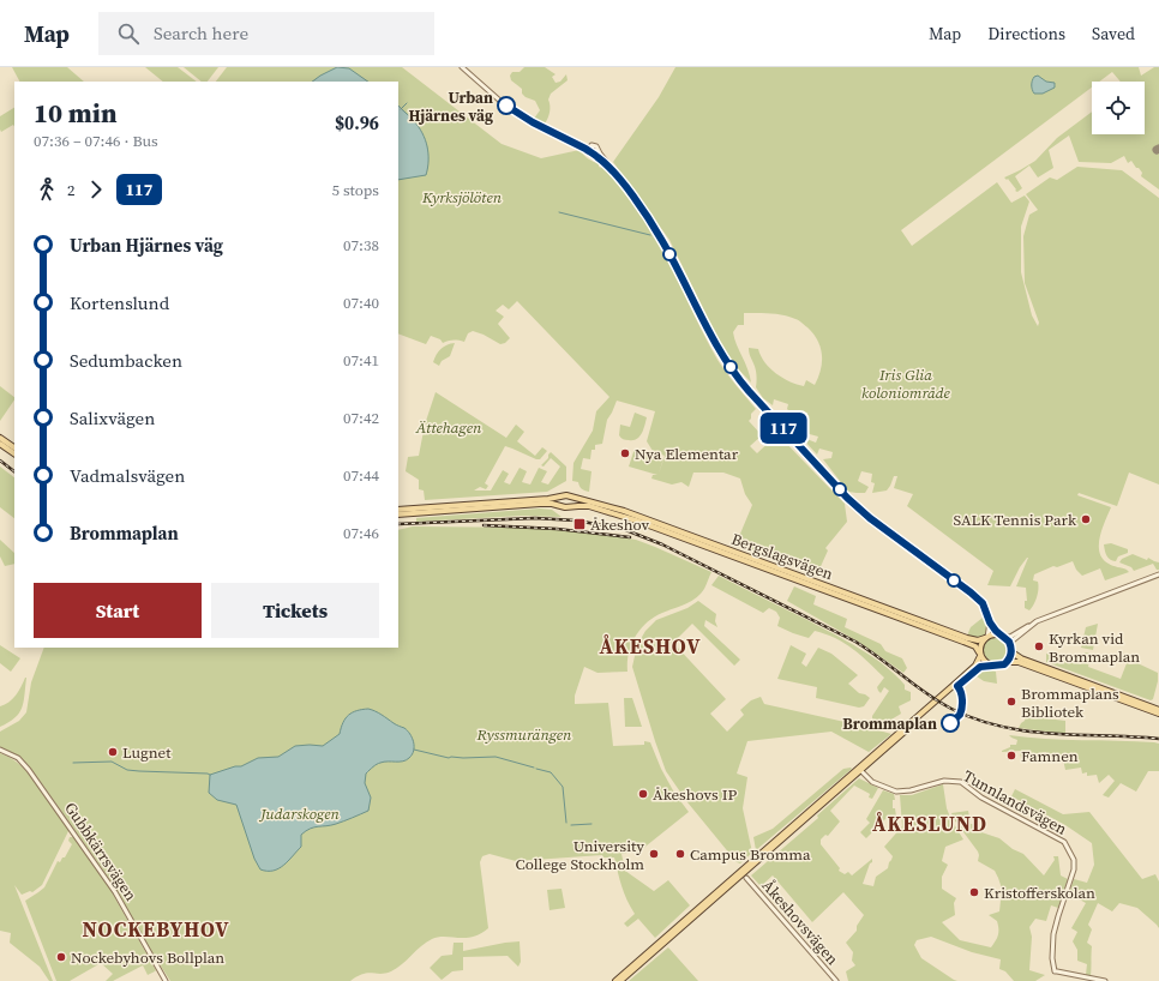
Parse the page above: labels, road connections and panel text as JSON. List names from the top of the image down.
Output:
{
  "streets": {
    "main road": ["Bergslagsvägen"],
    "street": ["Tunnlandsvägen", "Gubbkärrsvägen", "Åkeshovsvägen"]
  },
  "districts": ["ÅKESHOV", "ÅKESLUND", "NOCKEBYHOV"],
  "parks": [
    "Kyrksjölöten",
    "Iris Glia koloniområde",
    "Ättehagen",
    "Ryssmurängen",
    "Judarskogen"
  ],
  "places": {
    "other": [
      "Urban Hjärnes väg",
      "Nya Elementar",
      "SALK Tennis Park",
      "Kyrkan vid Brommaplan",
      "Brommaplans Bibliotek",
      "Brommaplan",
      "Lugnet",
      "Famnen",
      "Åkeshovs IP",
      "University College Stockholm",
      "Campus Bromma",
      "Kristofferskolan",
      "Nockebyhovs Bollplan"
    ],
    "transit": ["Åkeshov"]
  },
  "lines": ["bus line 117"],
  "page": {
    "header": "Map",
    "search": "Search here",
    "nav": ["Map", "Directions", "Saved"],
    "on_map": "117",
    "heading": ["10 min", "07:36 – 07:46 · Bus", "$0.96"],
    "legs": ["2", "117", "5 stops"],
    "list": [
      {
        "name": "Urban Hjärnes väg",
        "value": "07:38"
      },
      {
        "name": "Kortenslund",
        "value": "07:40"
      },
      {
        "name": "Sedumbacken",
        "value": "07:41"
      },
      {
        "name": "Salixvägen",
        "value": "07:42"
      },
      {
        "name": "Vadmalsvägen",
        "value": "07:44"
      },
      {
        "name": "Brommaplan",
        "value": "07:46"
      }
    ],
    "buttons": ["Start", "Tickets"]
  }
}
